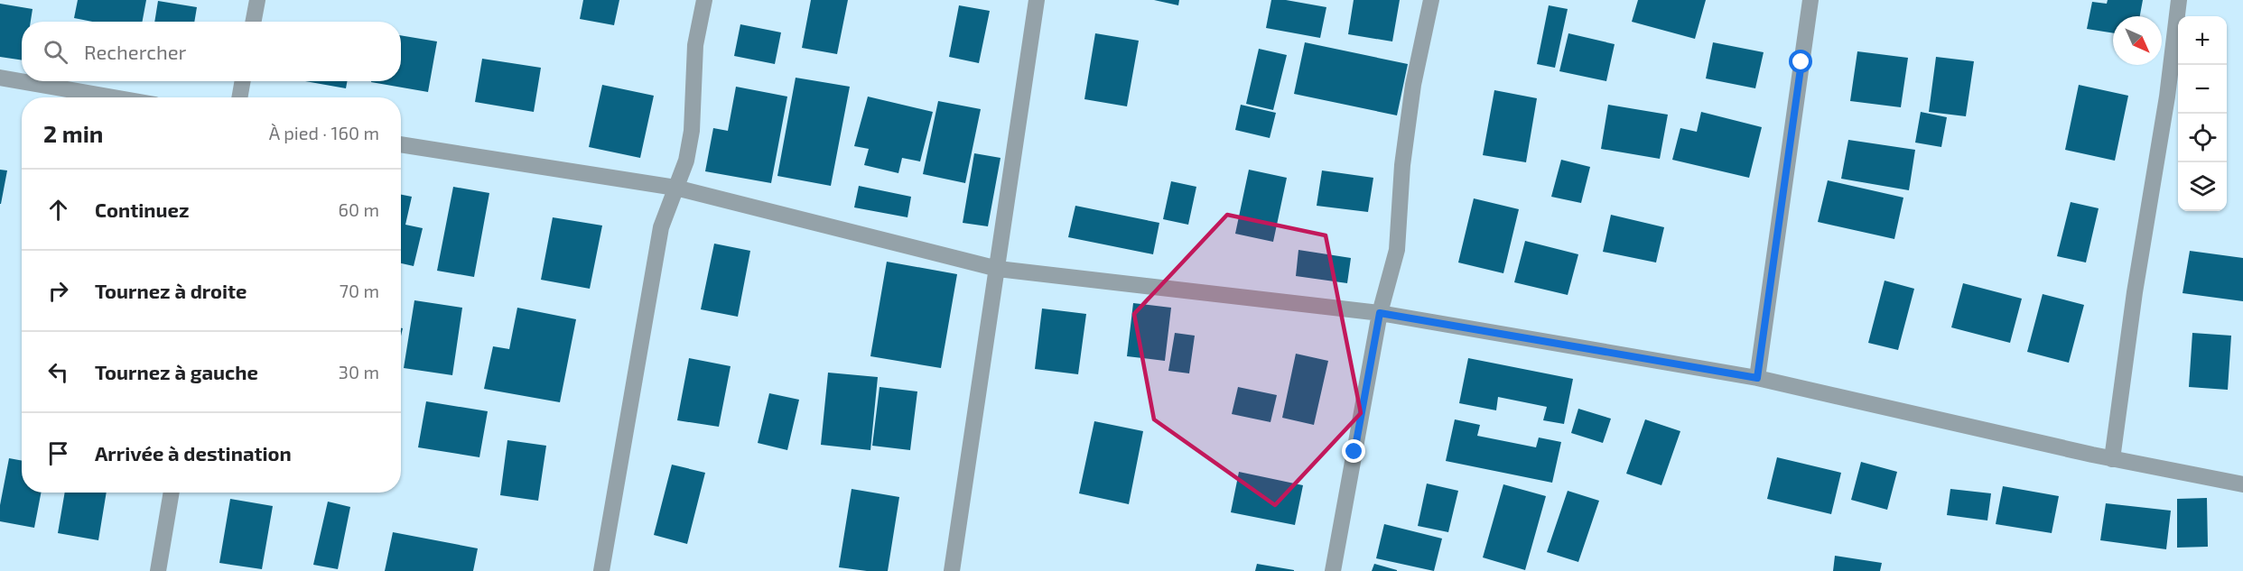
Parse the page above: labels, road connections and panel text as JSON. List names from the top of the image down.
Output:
{
  "north": "bottom right",
  "page": {
    "map_buttons": ["+", "−"],
    "search": "Rechercher",
    "heading": ["2 min", "À pied · 160 m"],
    "list": [
      ["Continuez", "60 m"],
      ["Tournez à droite", "70 m"],
      ["Tournez à gauche", "30 m"],
      "Arrivée à destination"
    ]
  }
}
